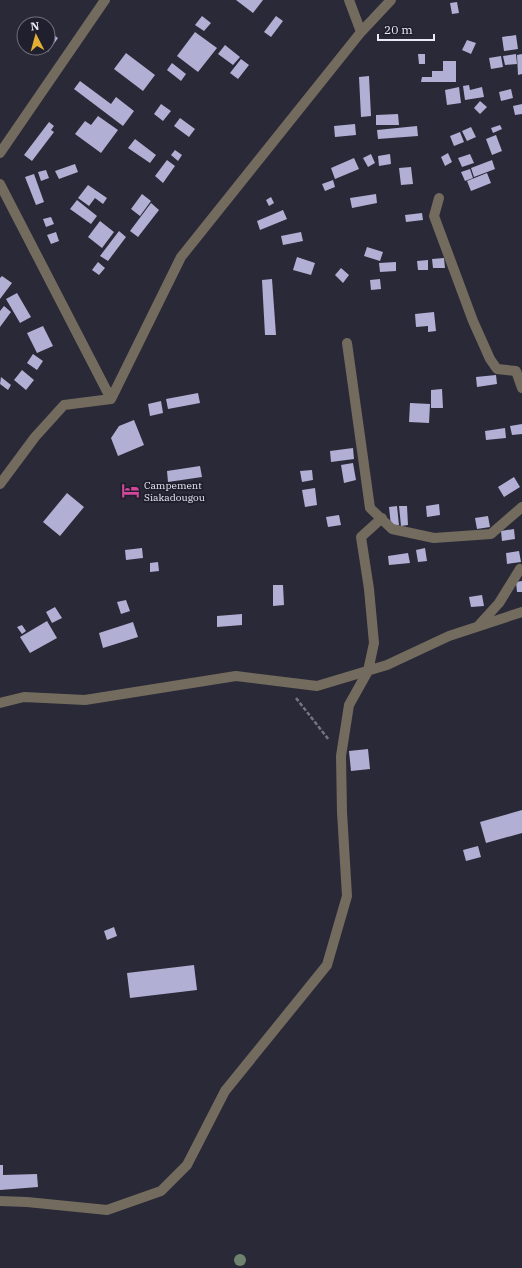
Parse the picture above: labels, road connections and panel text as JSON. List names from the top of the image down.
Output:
{
  "places": {
    "hotel": ["Campement Siakadougou"]
  },
  "scale_bar": "20 m",
  "north": "top"
}
